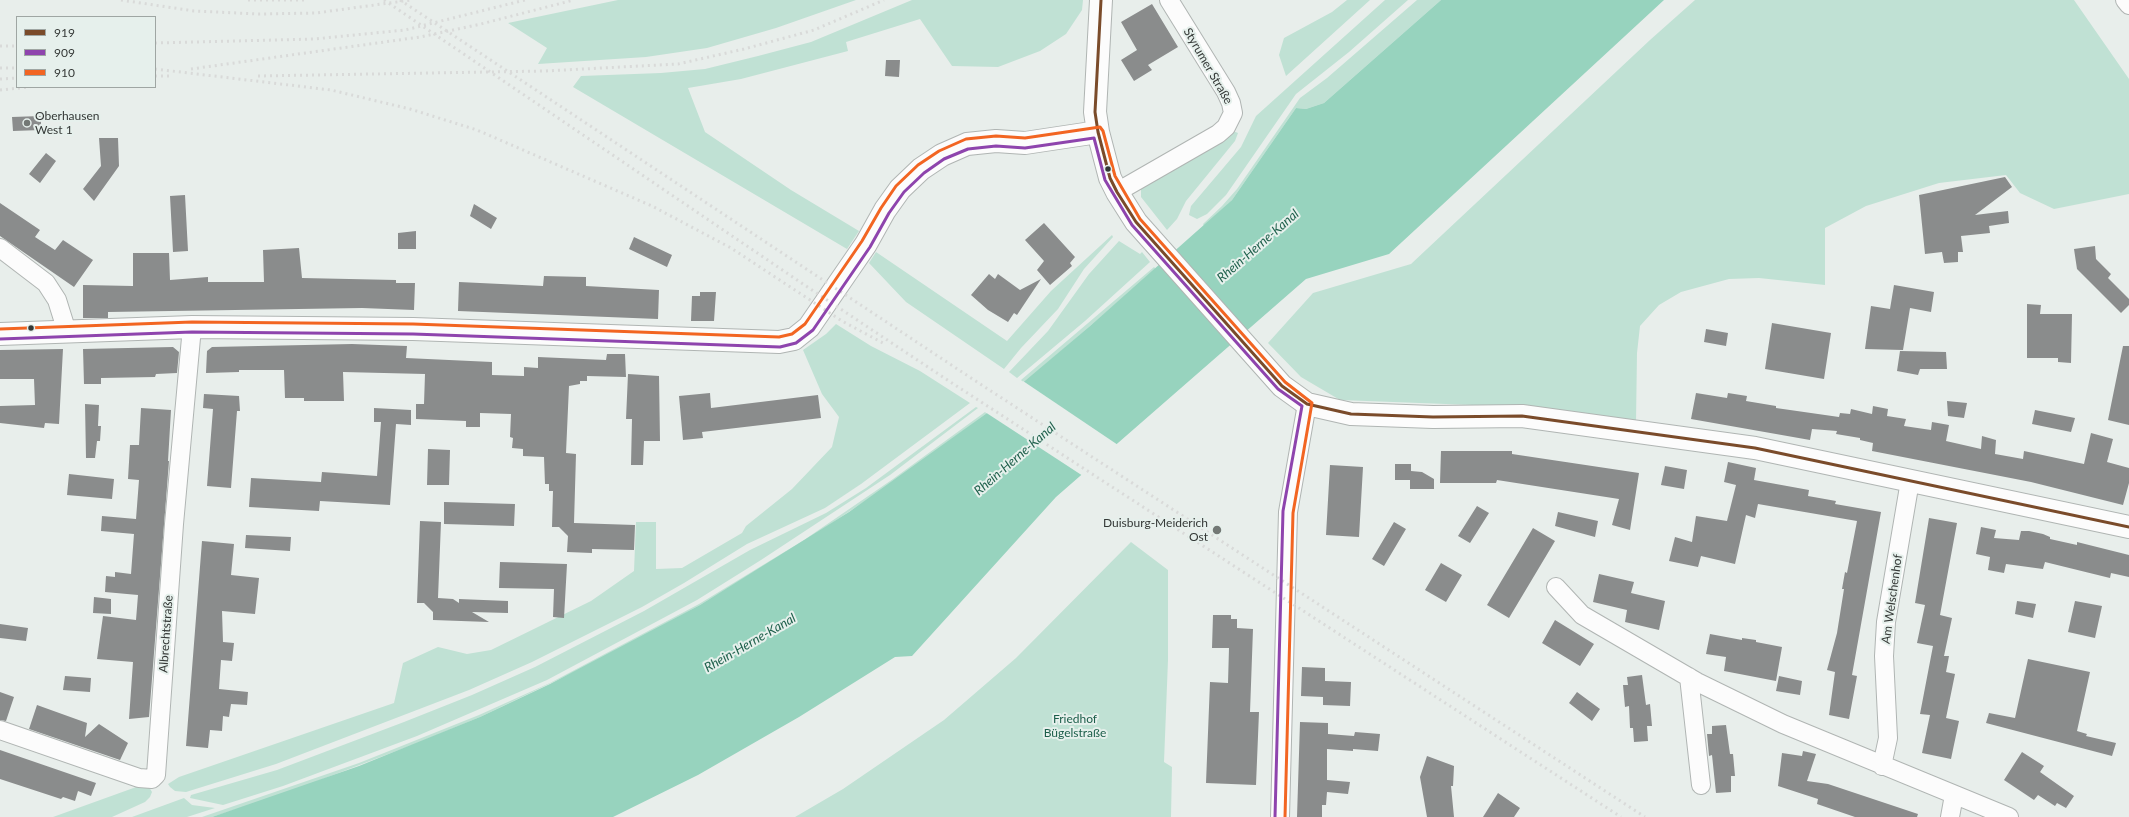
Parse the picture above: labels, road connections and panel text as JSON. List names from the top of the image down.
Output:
{
  "streets": {
    "street": ["Styrumer Straße", "Am Welschenhof", "Albrechtstraße"]
  },
  "water": ["Rhein-Herne-Kanal"],
  "parks": ["Friedhof Bügelstraße"],
  "places": ["Oberhausen West 1", "Duisburg-Meiderich Ost"],
  "lines": ["transit line 919", "transit line 910", "transit line 909"],
  "legend": ["919", "909", "910"]
}
